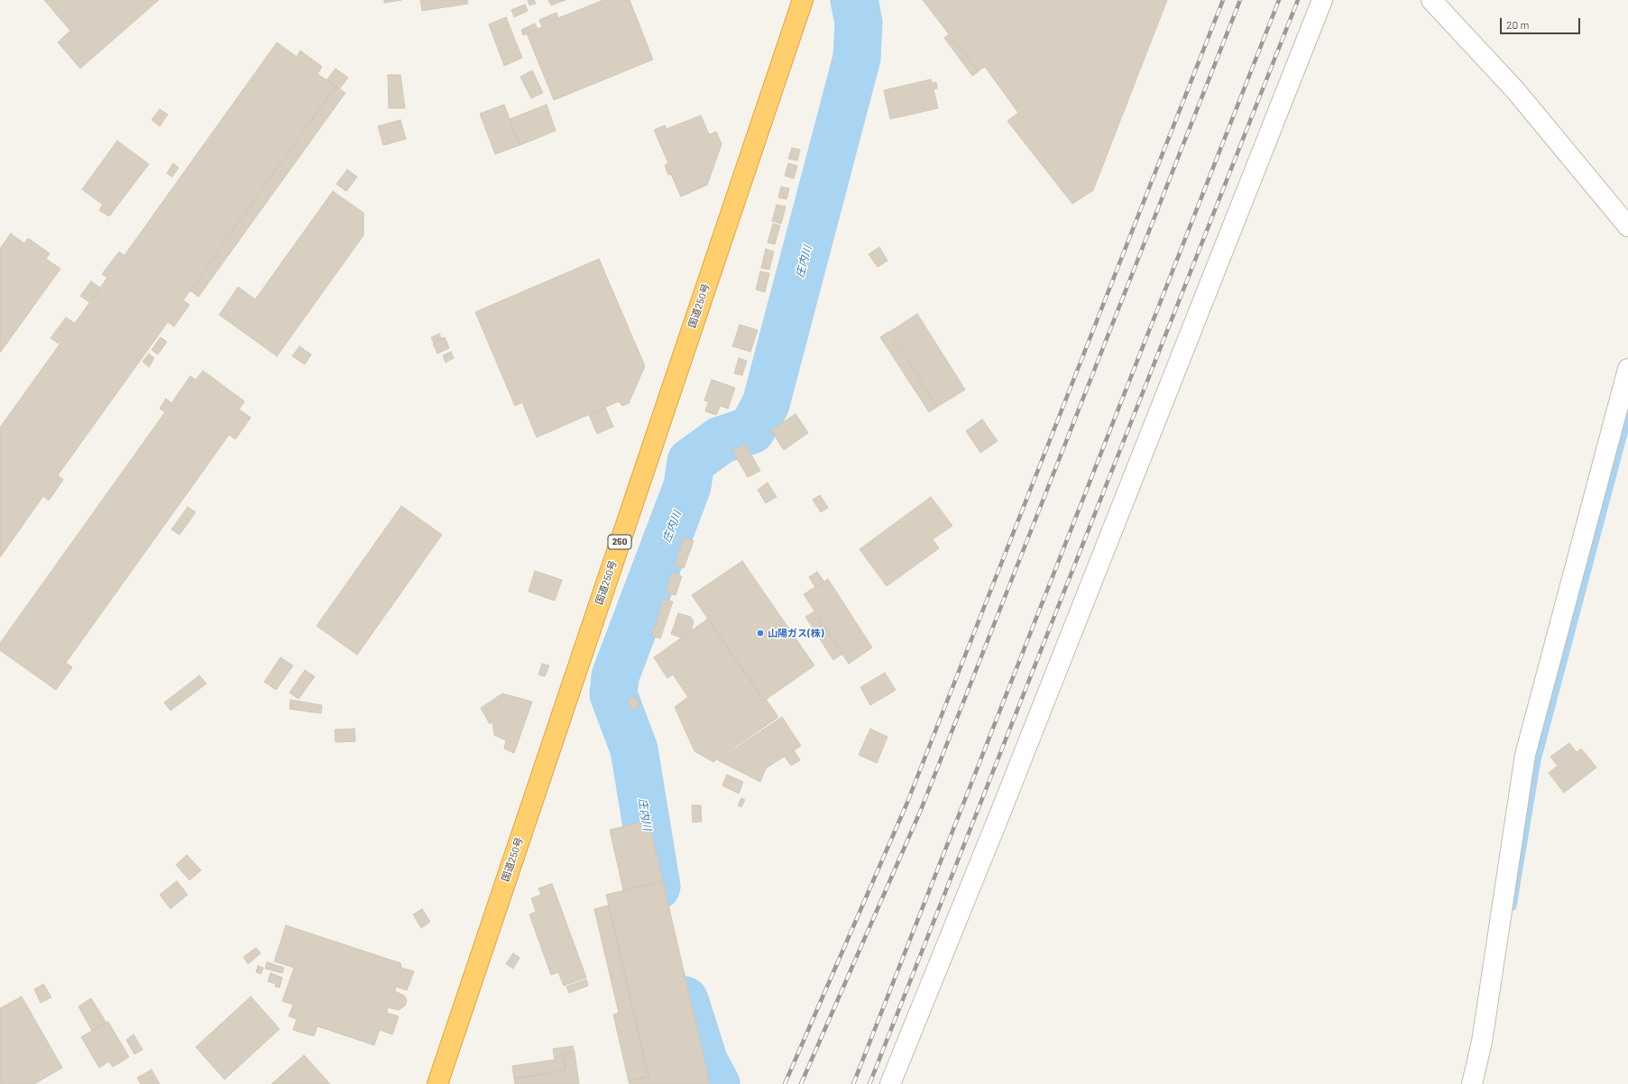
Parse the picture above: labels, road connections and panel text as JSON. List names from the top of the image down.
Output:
{
  "streets": {
    "highway": ["国道250号", "250"]
  },
  "water": ["庄内川"],
  "places": ["山陽ガス(株)"],
  "scale_bar": "20 m"
}
